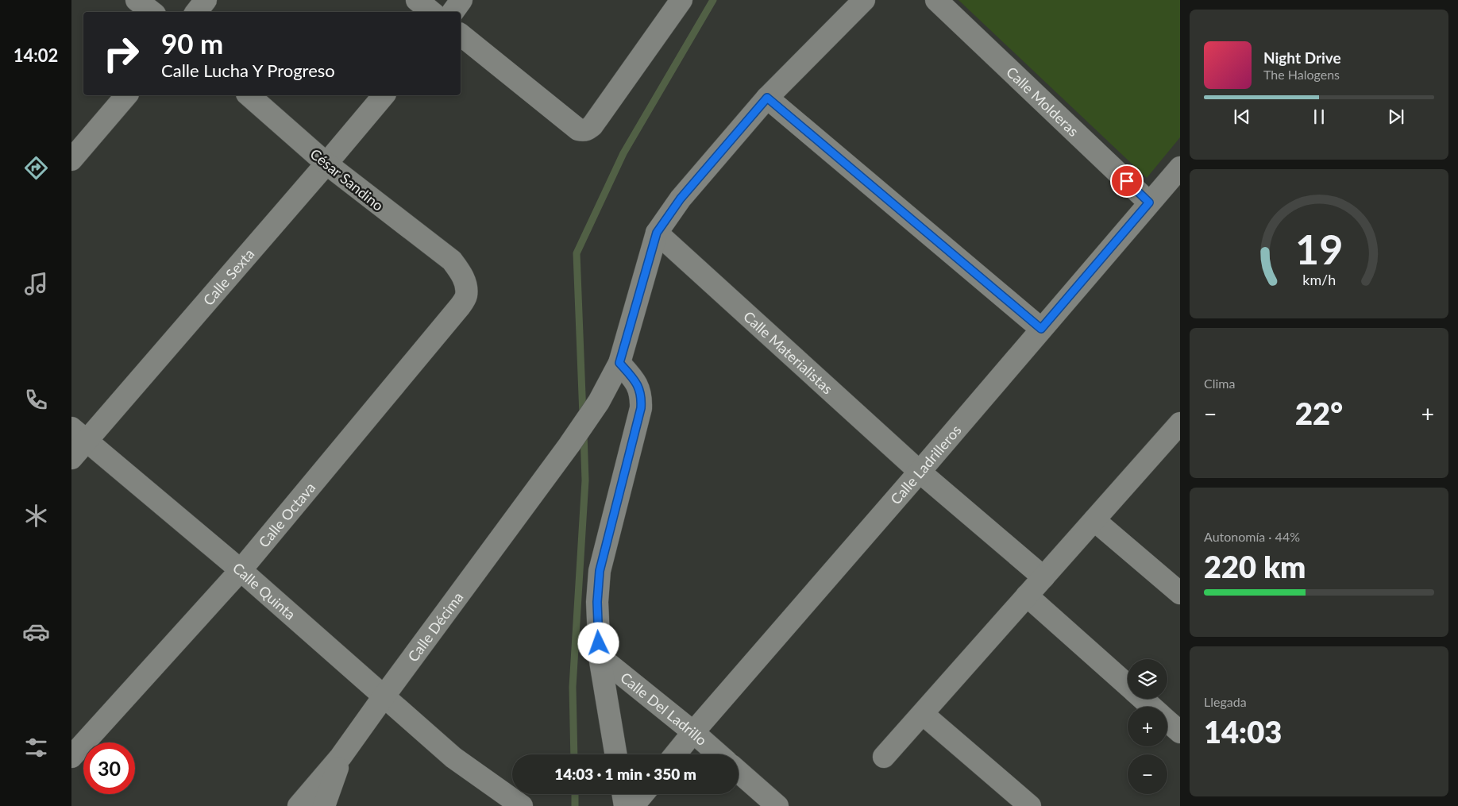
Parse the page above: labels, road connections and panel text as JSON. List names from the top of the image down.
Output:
{
  "streets": {
    "street": [
      "Calle Molderas",
      "César Sandino",
      "Calle Sexta",
      "Calle Materialistas",
      "Calle Ladrilleros",
      "Calle Octava",
      "Calle Quinta",
      "Calle Décima",
      "Calle Del Ladrillo"
    ]
  },
  "crossings": [
    ["Calle Molderas", "Calle Ladrilleros"],
    ["César Sandino", "Calle Sexta"],
    ["César Sandino", "Calle Octava"],
    ["Calle Sexta", "Calle Quinta"],
    ["Calle Materialistas", "Calle Ladrilleros"],
    ["Calle Materialistas", "Calle Décima"],
    ["Calle Ladrilleros", "Calle Del Ladrillo"],
    ["Calle Octava", "Calle Quinta"],
    ["Calle Quinta", "Calle Décima"]
  ],
  "page": {
    "tabs": "14:02",
    "turn": ["90 m", "Calle Lucha Y Progreso"],
    "song": ["Night Drive", "The Halogens"],
    "tile": [
      "Clima",
      ["Autonomía · 44%", "220 km"],
      ["Llegada", "14:03"]
    ],
    "heat": ["−", "22°", "+"],
    "map_buttons": ["+", "−"],
    "limit": "30",
    "trip": "14:03 · 1 min · 350 m",
    "gauge": ["19", "km/h"]
  }
}
